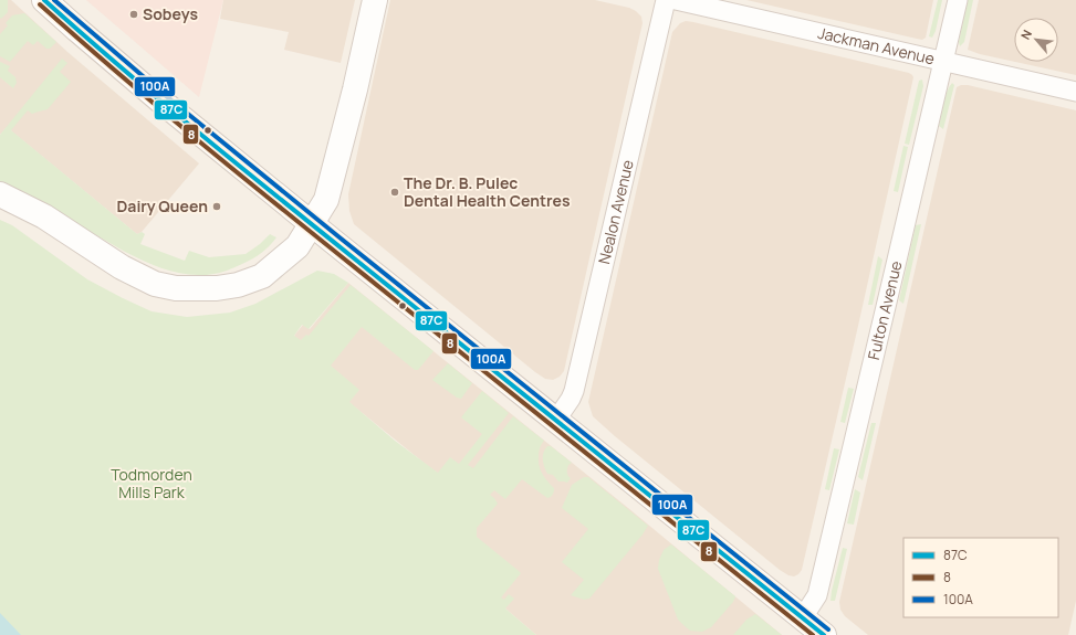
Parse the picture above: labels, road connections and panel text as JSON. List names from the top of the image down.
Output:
{
  "streets": {
    "street": ["Jackman Avenue", "Nealon Avenue", "Fulton Avenue"]
  },
  "crossings": [
    ["Jackman Avenue", "Fulton Avenue"]
  ],
  "parks": ["Todmorden Mills Park"],
  "places": ["Sobeys", "The Dr. B. Pulec Dental Health Centres", "Dairy Queen"],
  "lines": ["transit line 87C", "transit line 100A", "transit line 8"],
  "legend": ["87C", "8", "100A"],
  "north": "top left"
}
